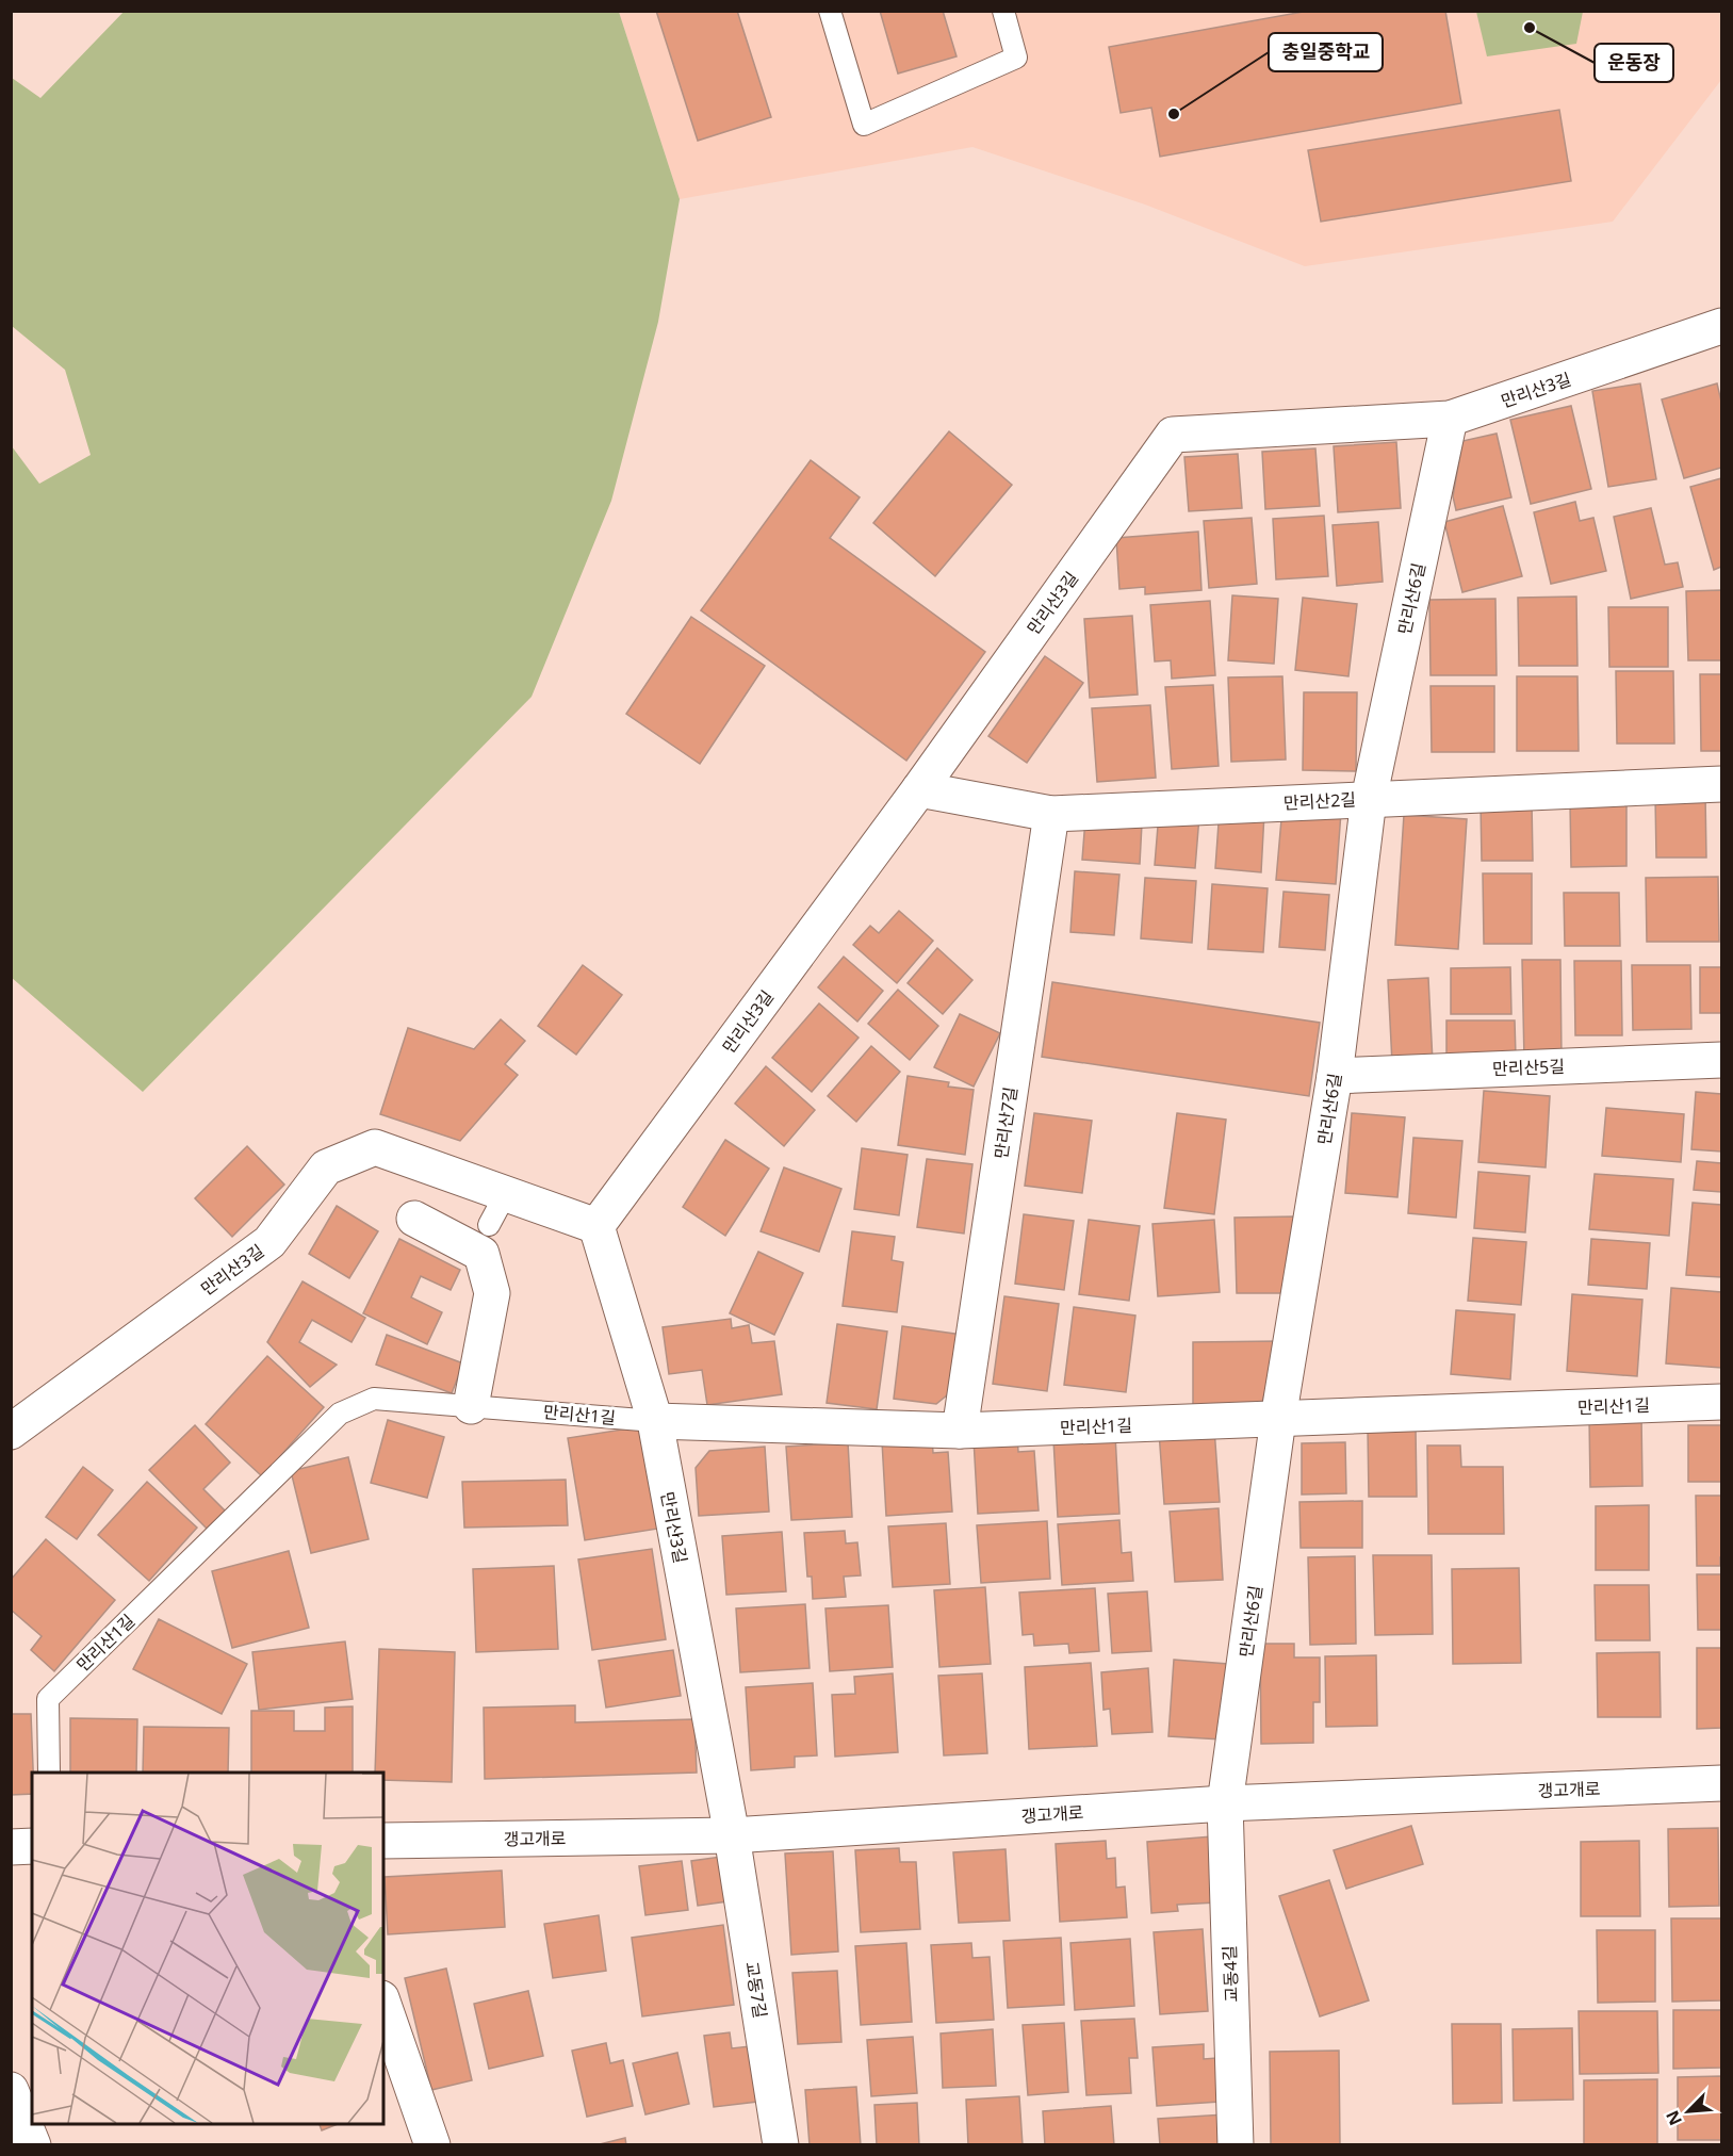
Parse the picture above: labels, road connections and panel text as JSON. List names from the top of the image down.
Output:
{
  "streets": {
    "street": [
      "만리산3길",
      "만리산6길",
      "만리산2길",
      "만리산5길",
      "만리산7길",
      "만리산1길",
      "갱고개로",
      "교동4길",
      "교동7길"
    ]
  },
  "crossings": [
    ["만리산3길", "만리산6길"],
    ["만리산3길", "만리산2길"],
    ["만리산3길", "만리산1길"],
    ["만리산3길", "갱고개로"],
    ["만리산3길", "교동7길"],
    ["만리산6길", "만리산2길"],
    ["만리산6길", "만리산5길"],
    ["만리산6길", "만리산1길"],
    ["만리산6길", "갱고개로"],
    ["만리산6길", "교동4길"],
    ["만리산2길", "만리산7길"],
    ["만리산7길", "만리산1길"],
    ["갱고개로", "교동4길"],
    ["갱고개로", "교동7길"]
  ],
  "places": ["운동장", "충일중학교"],
  "north": "bottom left"
}
